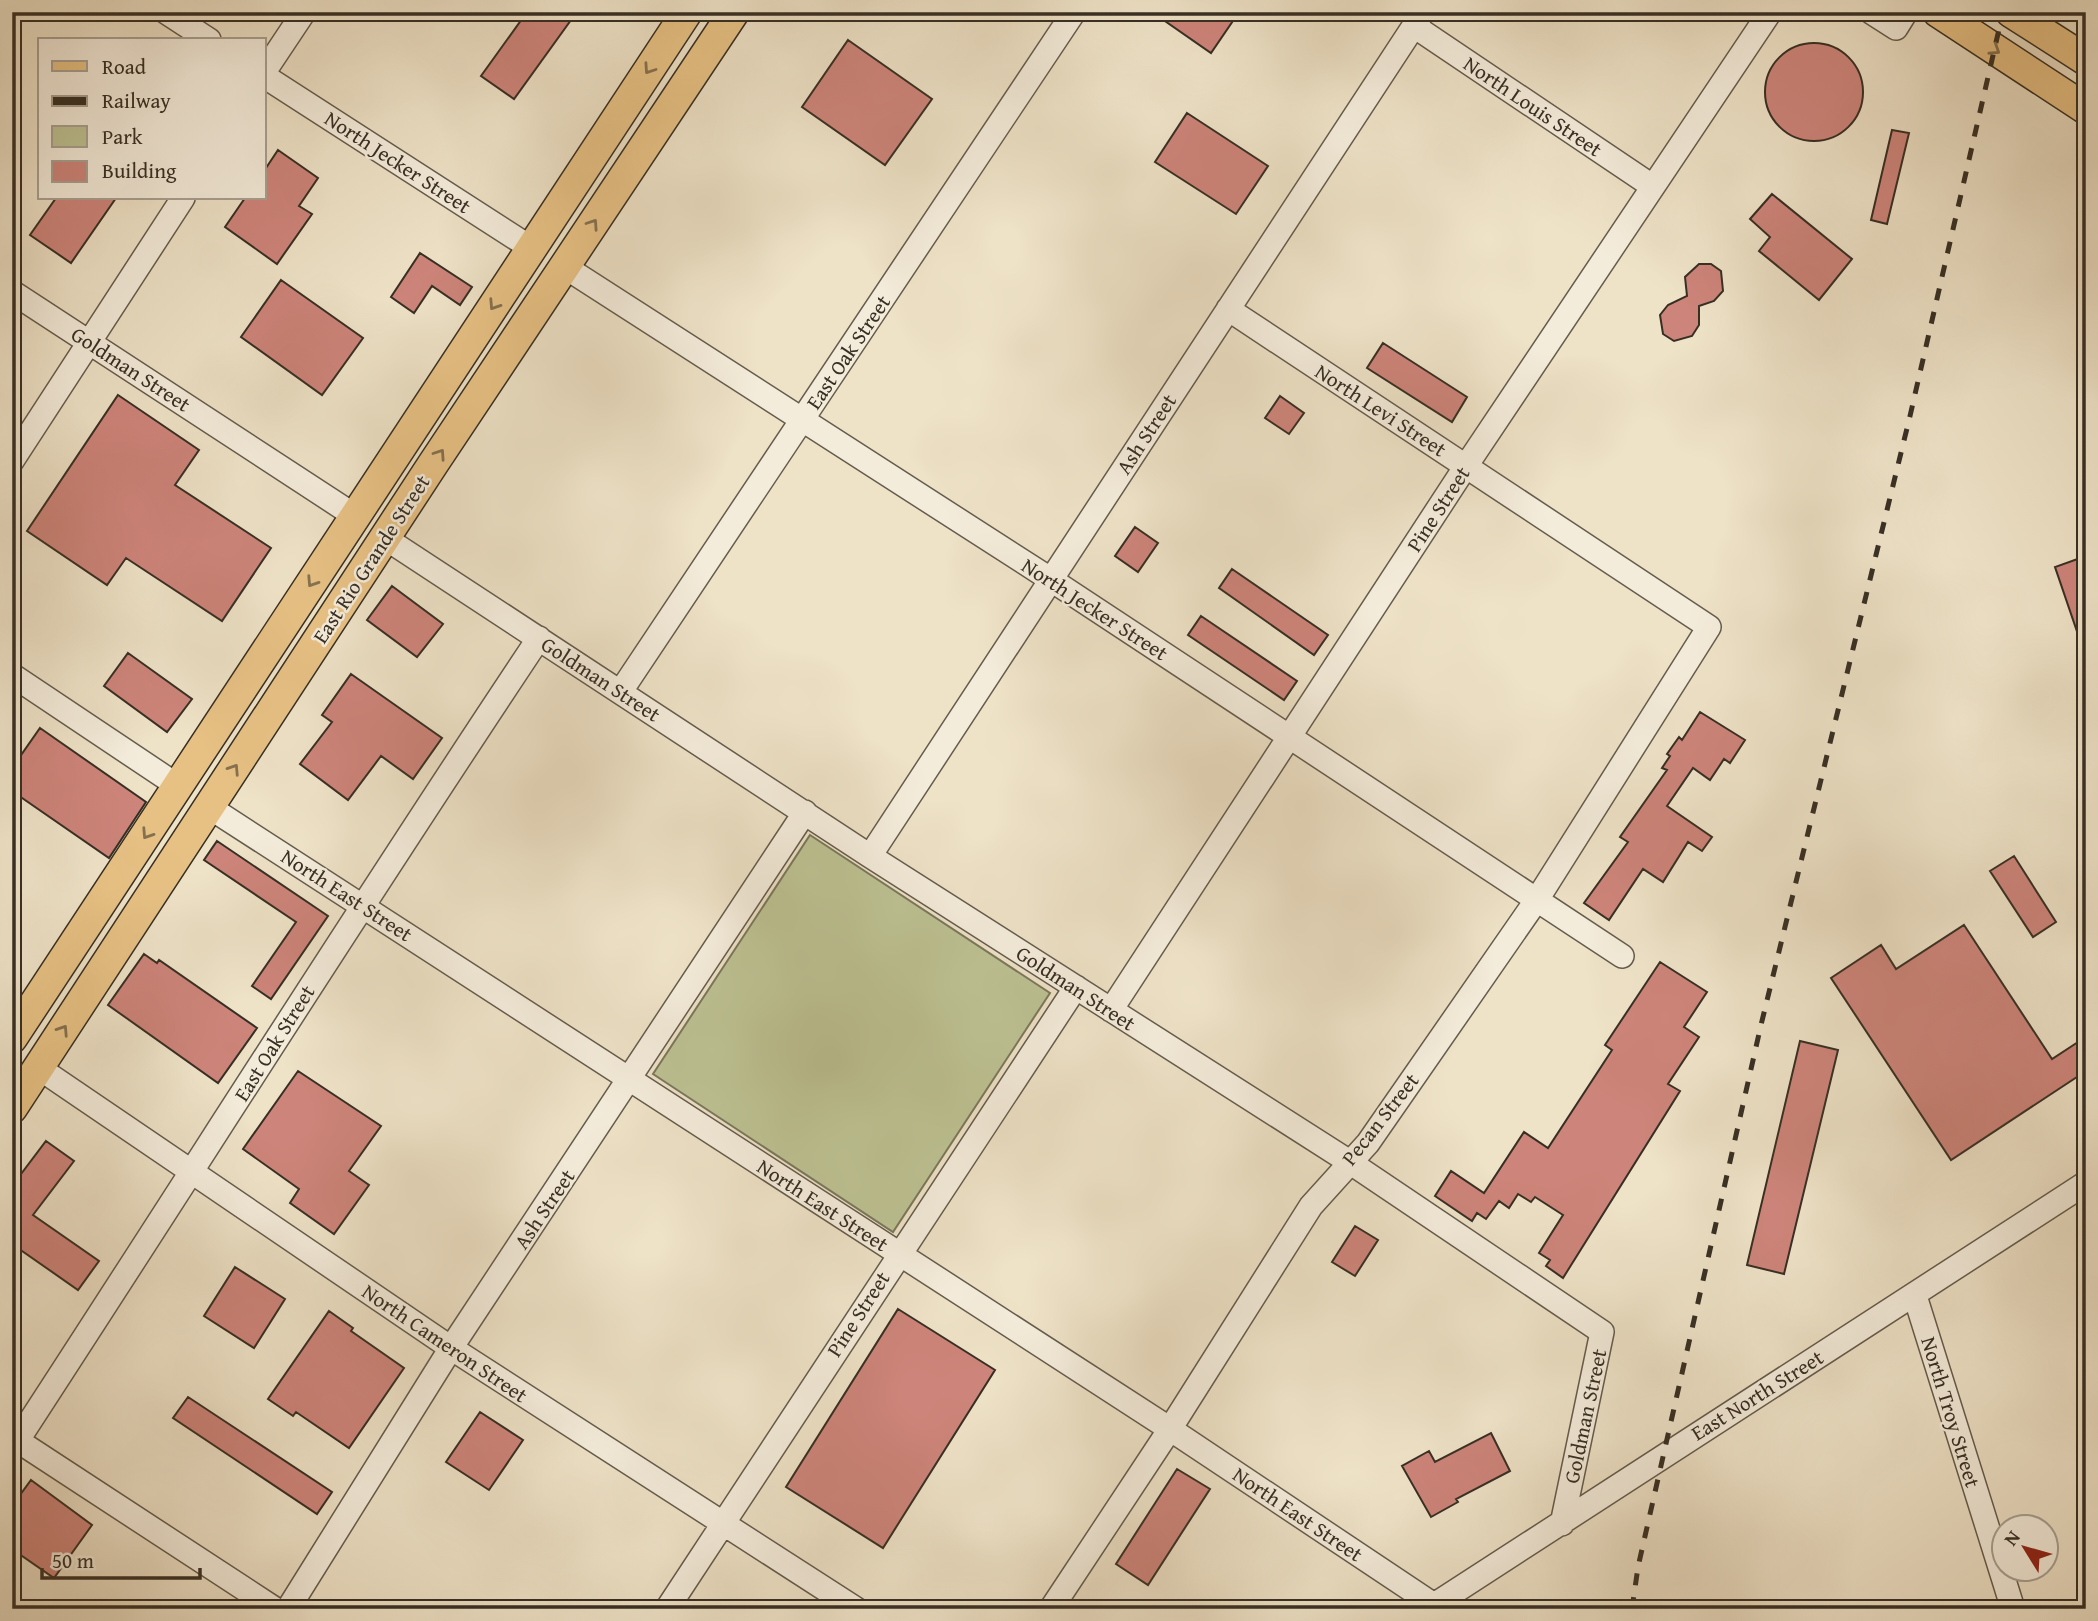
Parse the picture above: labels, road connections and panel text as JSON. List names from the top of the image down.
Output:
{
  "streets": {
    "main road": ["East Rio Grande Street"],
    "street": [
      "North Louis Street",
      "North Jecker Street",
      "East Oak Street",
      "Goldman Street",
      "North Levi Street",
      "Ash Street",
      "Pine Street",
      "North East Street",
      "Pecan Street",
      "North Cameron Street",
      "East North Street",
      "North Troy Street"
    ]
  },
  "crossings": [
    ["North Louis Street", "Ash Street"],
    ["North Louis Street", "Pine Street"],
    ["North Jecker Street", "East Oak Street"],
    ["North Jecker Street", "Ash Street"],
    ["North Jecker Street", "Pine Street"],
    ["North Jecker Street", "East Rio Grande Street"],
    ["North Jecker Street", "Pecan Street"],
    ["East Oak Street", "Goldman Street"],
    ["East Oak Street", "North East Street"],
    ["East Oak Street", "North Cameron Street"],
    ["Goldman Street", "Ash Street"],
    ["Goldman Street", "Pine Street"],
    ["Goldman Street", "East Rio Grande Street"],
    ["Goldman Street", "Pecan Street"],
    ["Goldman Street", "East North Street"],
    ["North Levi Street", "Ash Street"],
    ["North Levi Street", "Pine Street"],
    ["North Levi Street", "Pecan Street"],
    ["Ash Street", "North East Street"],
    ["Ash Street", "North Cameron Street"],
    ["Pine Street", "North East Street"],
    ["Pine Street", "North Cameron Street"],
    ["East Rio Grande Street", "North East Street"],
    ["East Rio Grande Street", "North Cameron Street"],
    ["North East Street", "Pecan Street"],
    ["North East Street", "East North Street"],
    ["East North Street", "North Troy Street"]
  ],
  "legend": [
    "Road",
    "Railway",
    "Park",
    "Building"
  ],
  "scale_bar": "50 m",
  "north": "top left"
}
